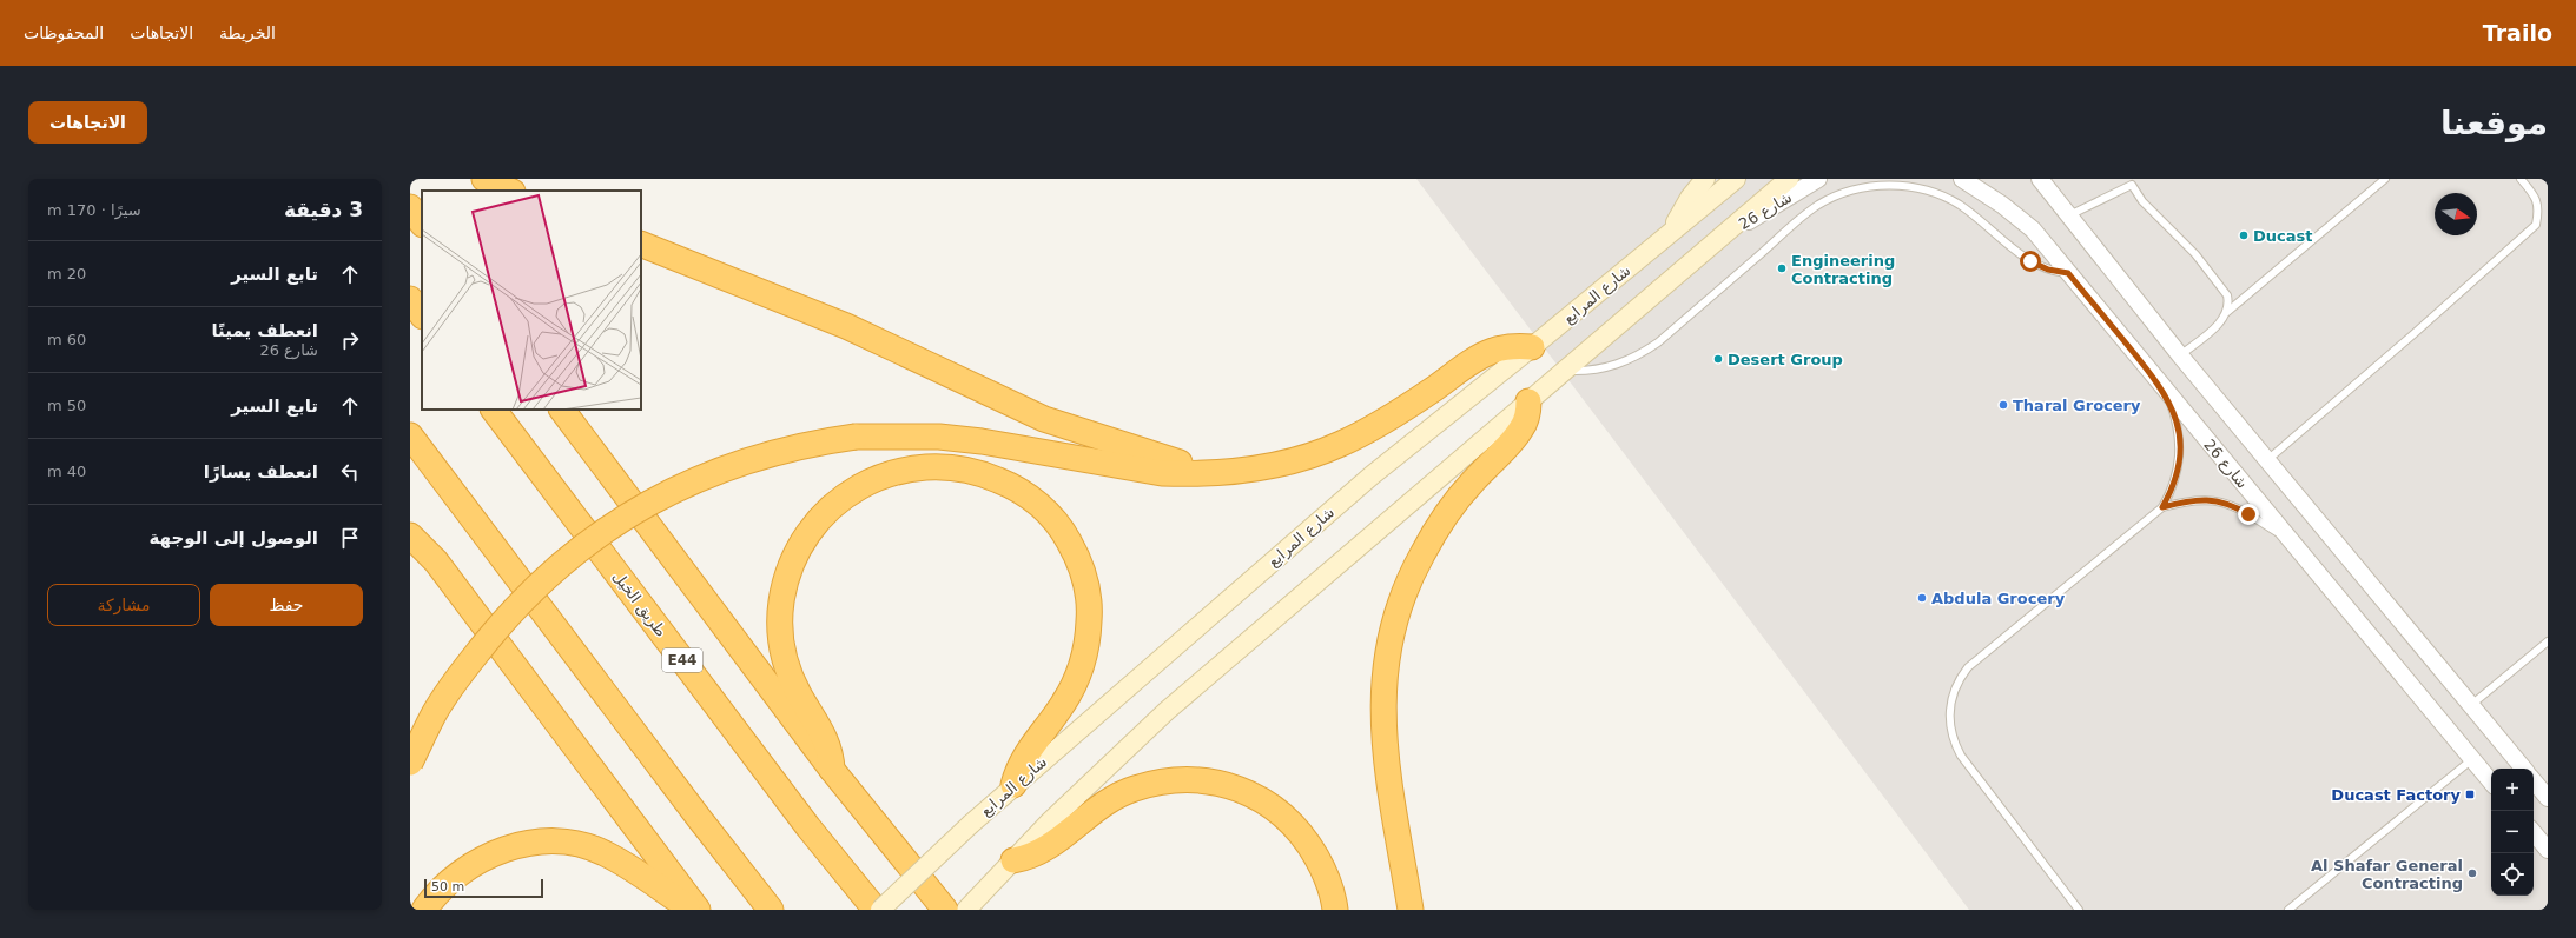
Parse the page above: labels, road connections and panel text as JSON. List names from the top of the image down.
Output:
{
  "streets": {
    "highway": ["طريق الخيل", "E44"],
    "main road": ["شارع المرابع"],
    "street": ["شارع 26"]
  },
  "places": {
    "other": [
      "Ducast",
      "Engineering Contracting",
      "Desert Group",
      "Tharal Grocery",
      "Abdula Grocery",
      "Al Shafar General Contracting"
    ],
    "transit": ["Ducast Factory"]
  },
  "scale_bar": "50 m",
  "north": "right",
  "page": {
    "header": "Trailo",
    "nav": ["الخريطة", "الاتجاهات", "المحفوظات"],
    "buttons": [
      "الاتجاهات",
      ["حفظ", "مشاركة"]
    ],
    "title": "موقعنا",
    "heading": ["3 دقيقة", "سيرًا · 170 m"],
    "list": [
      ["تابع السير", "20 m"],
      ["انعطف يمينًا", "شارع 26", "60 m"],
      ["تابع السير", "50 m"],
      ["انعطف يسارًا", "40 m"],
      "الوصول إلى الوجهة"
    ],
    "map_buttons": ["+", "−"],
    "scale": "50 m"
  }
}
